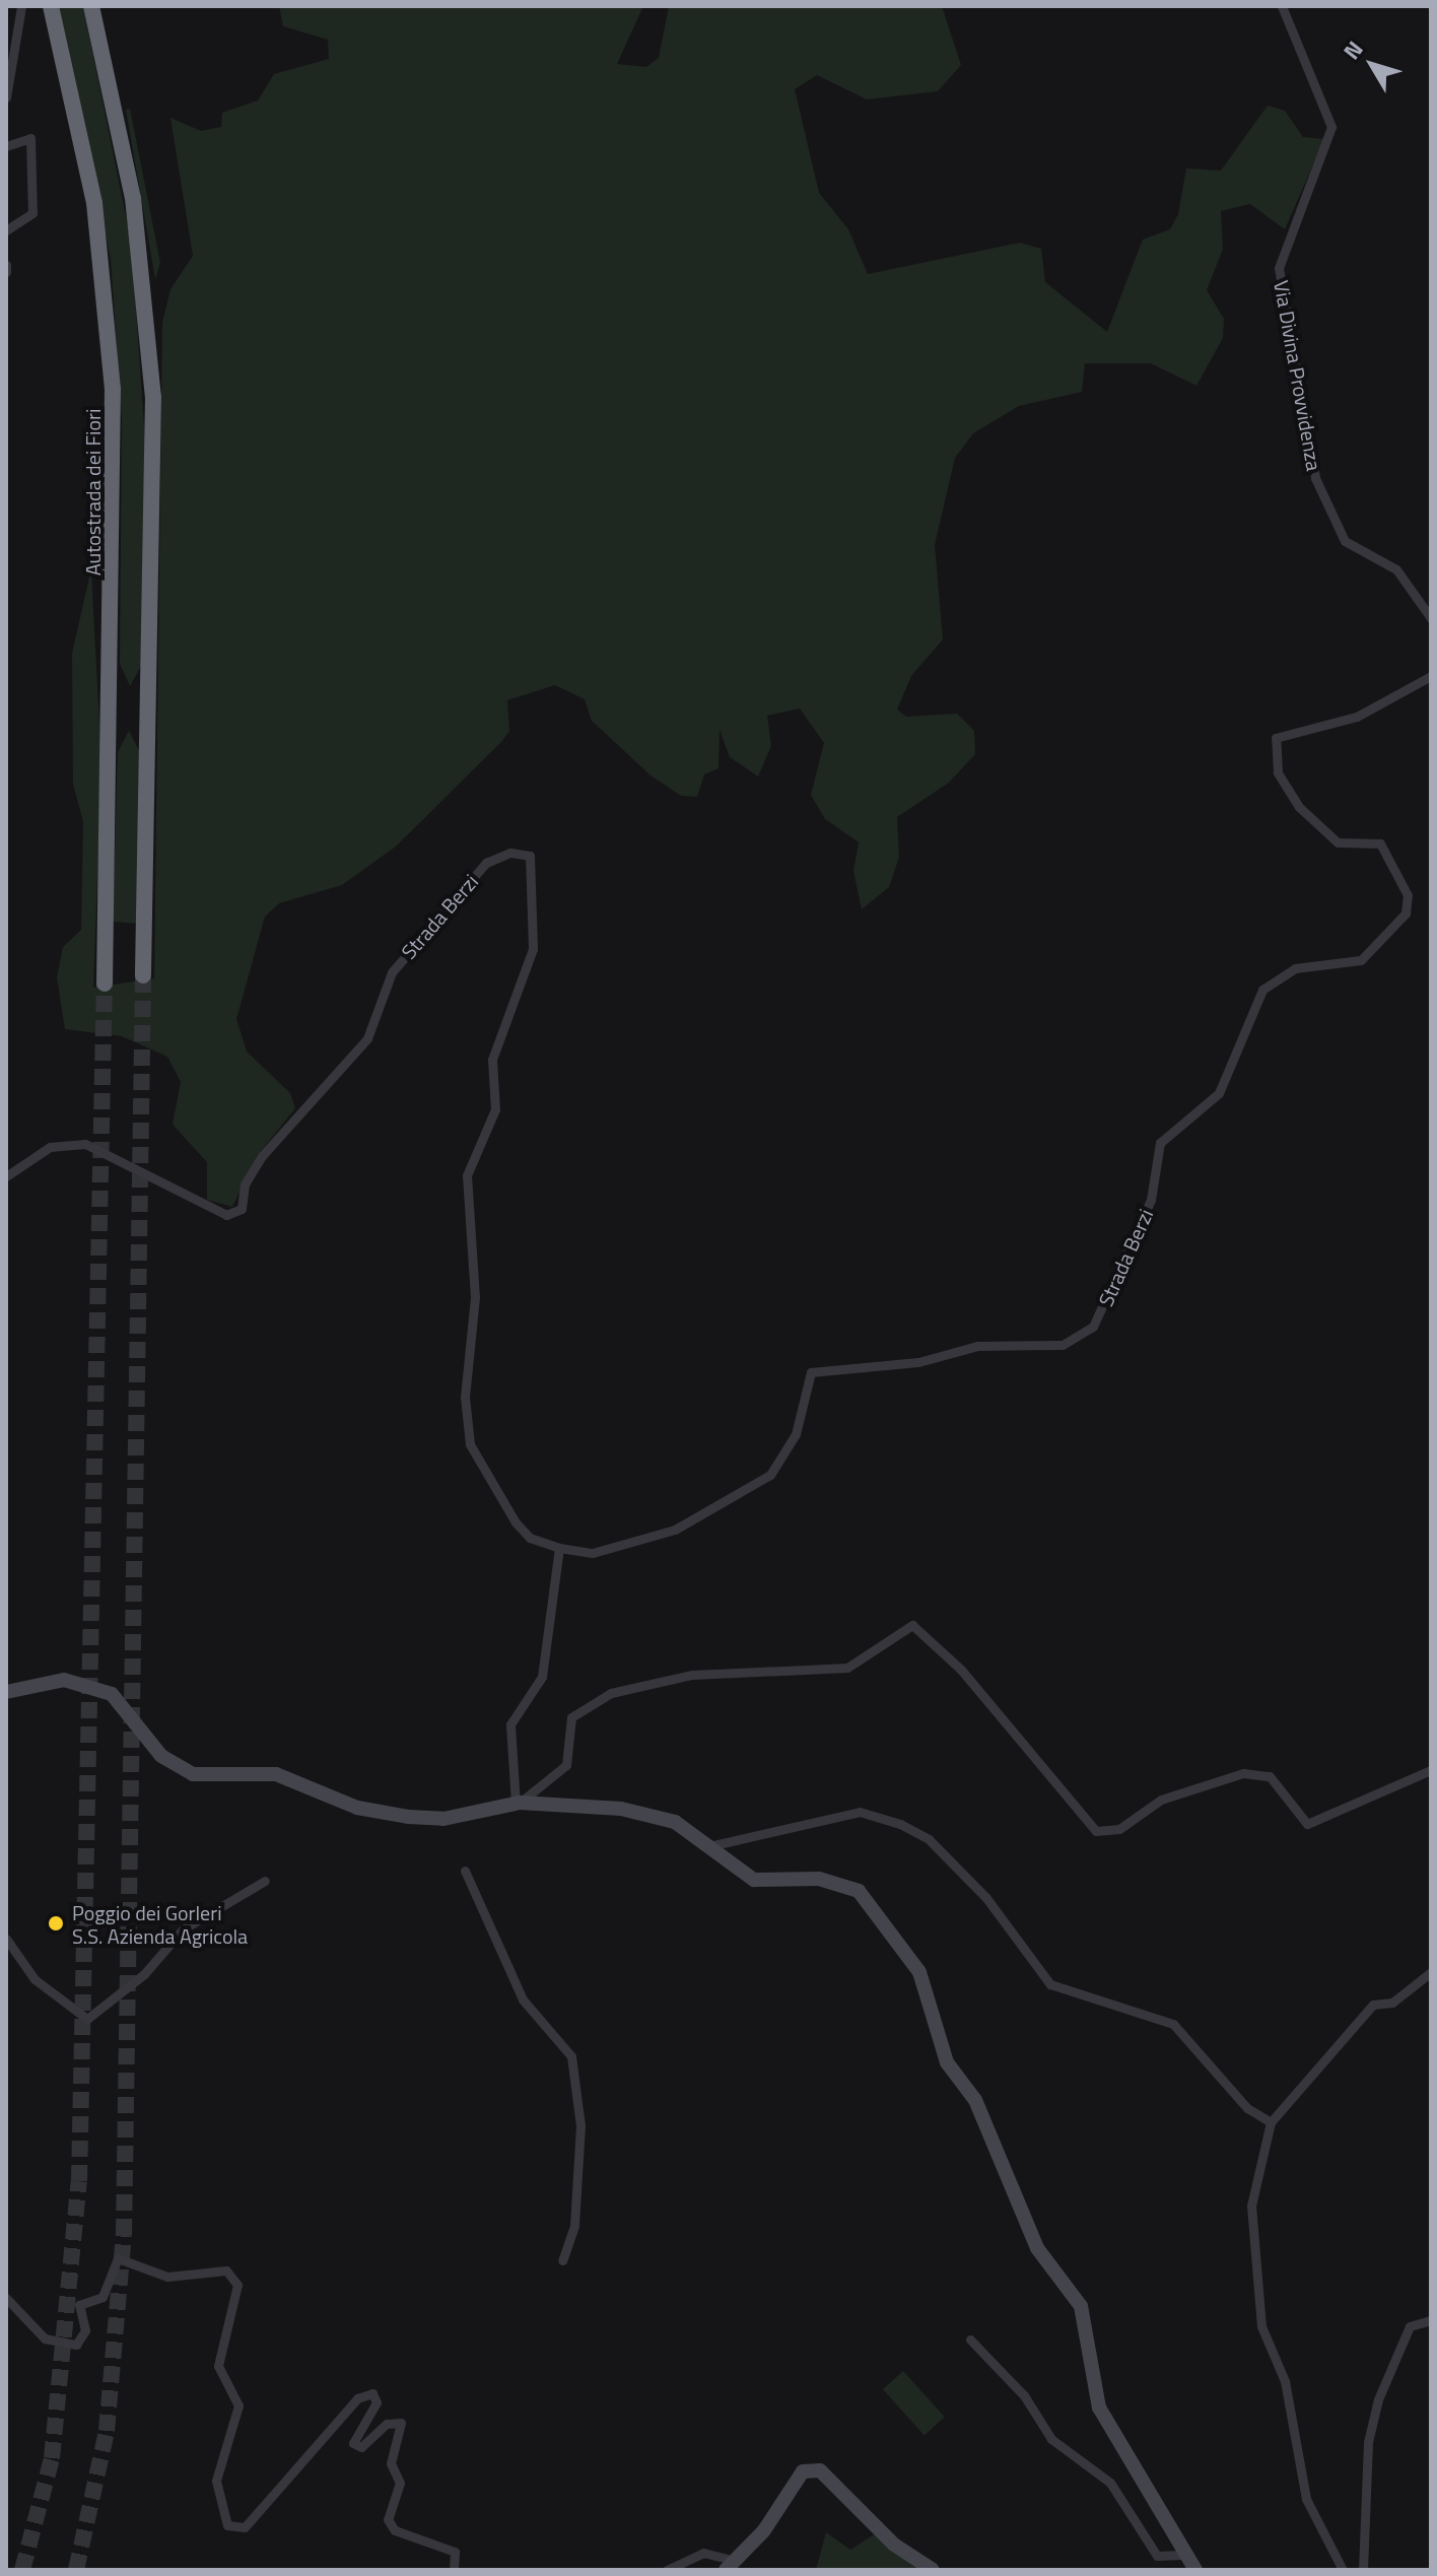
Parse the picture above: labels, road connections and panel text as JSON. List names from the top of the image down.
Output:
{
  "streets": {
    "highway": ["Autostrada dei Fiori"],
    "street": ["Via Divina Provvidenza", "Strada Berzi"]
  },
  "places": ["Poggio dei Gorleri S.S. Azienda Agricola"],
  "north": "top left"
}
